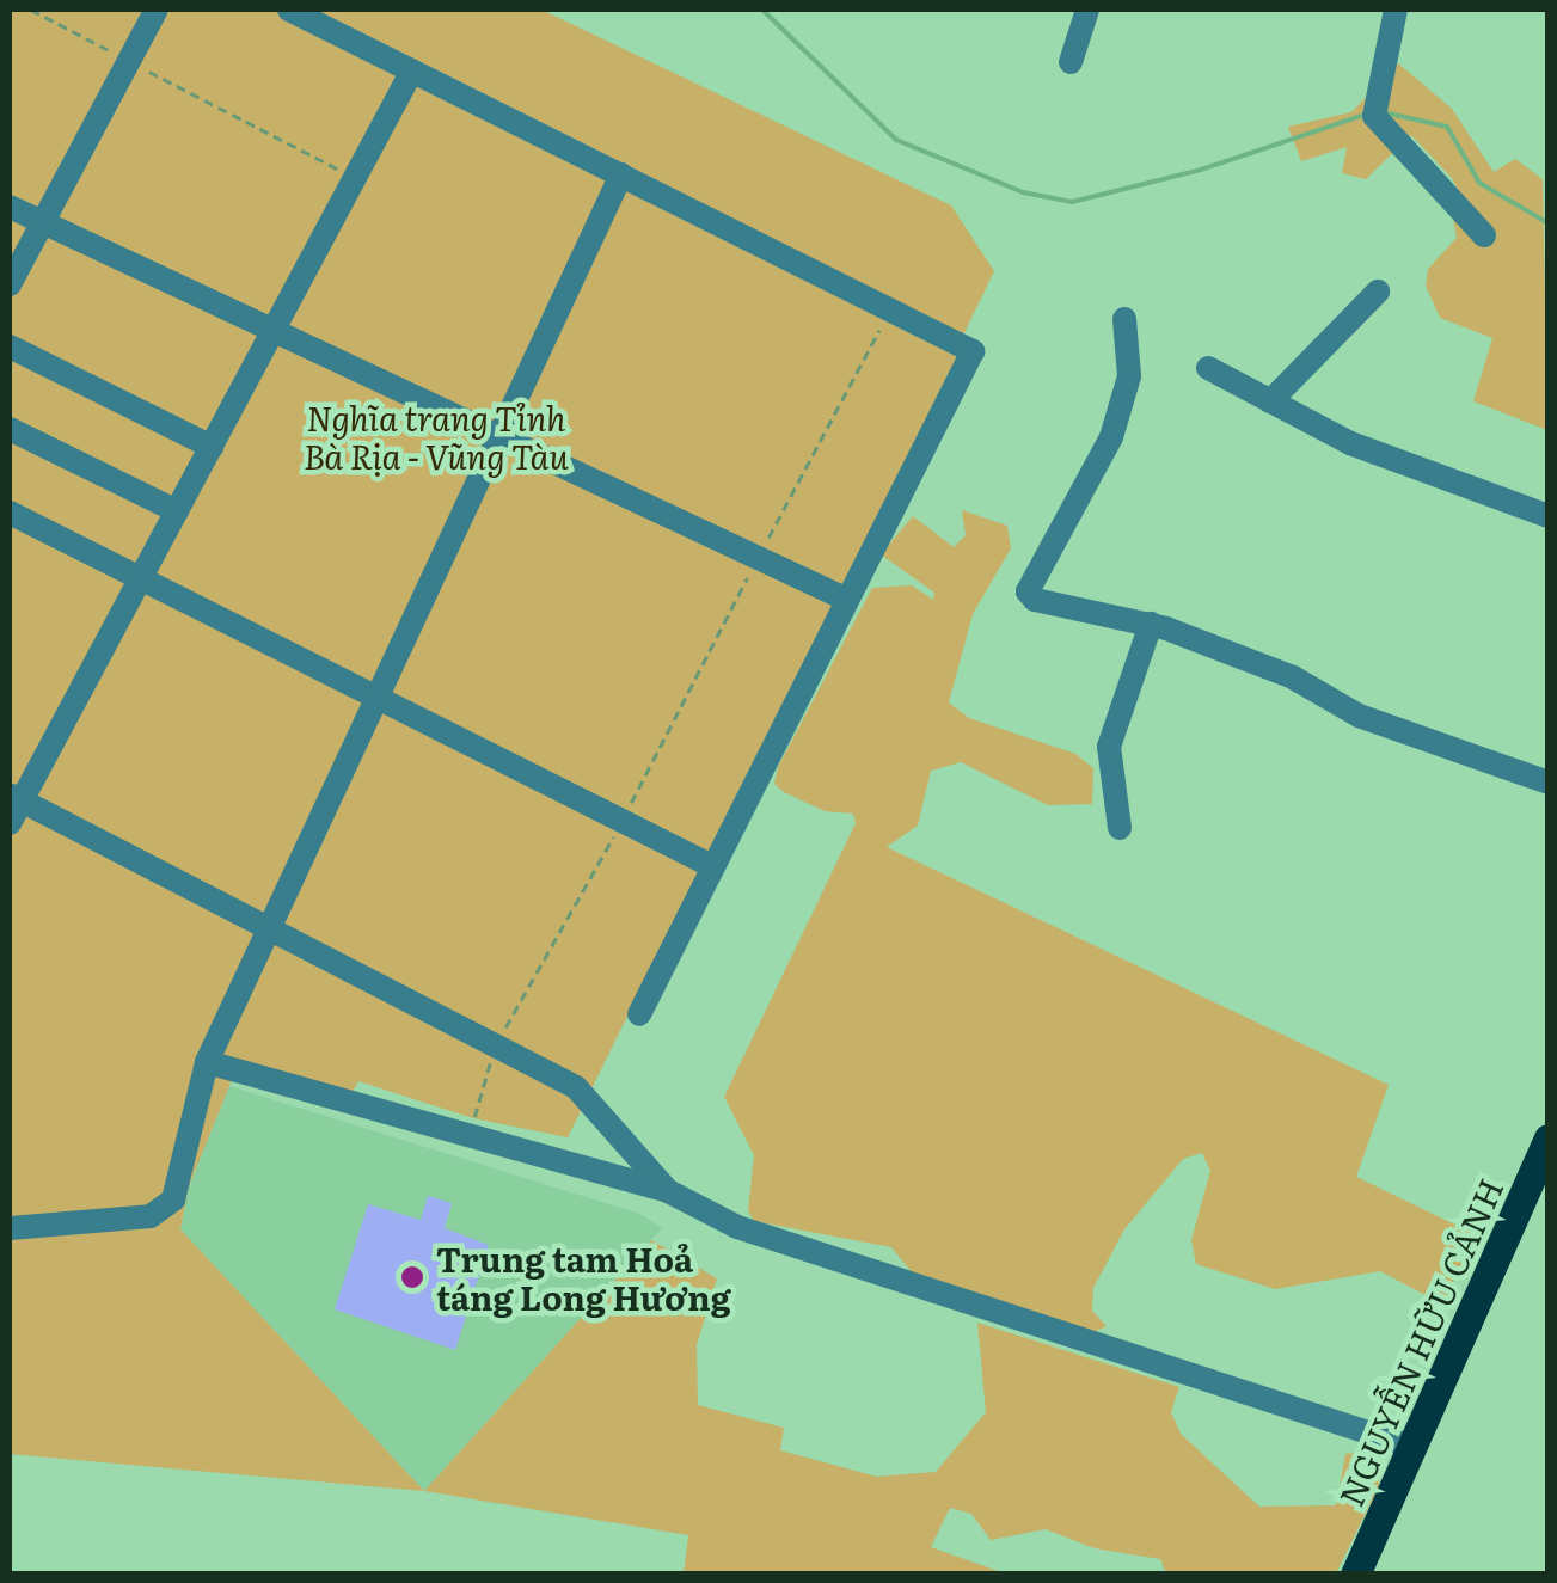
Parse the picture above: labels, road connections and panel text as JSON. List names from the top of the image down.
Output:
{
  "streets": {
    "main road": ["NGUYỄN HỮU CẢNH"]
  },
  "parks": ["Nghĩa trang Tỉnh Bà Rịa - Vũng Tàu"],
  "places": ["Trung tam Hoả táng Long Hương"]
}
